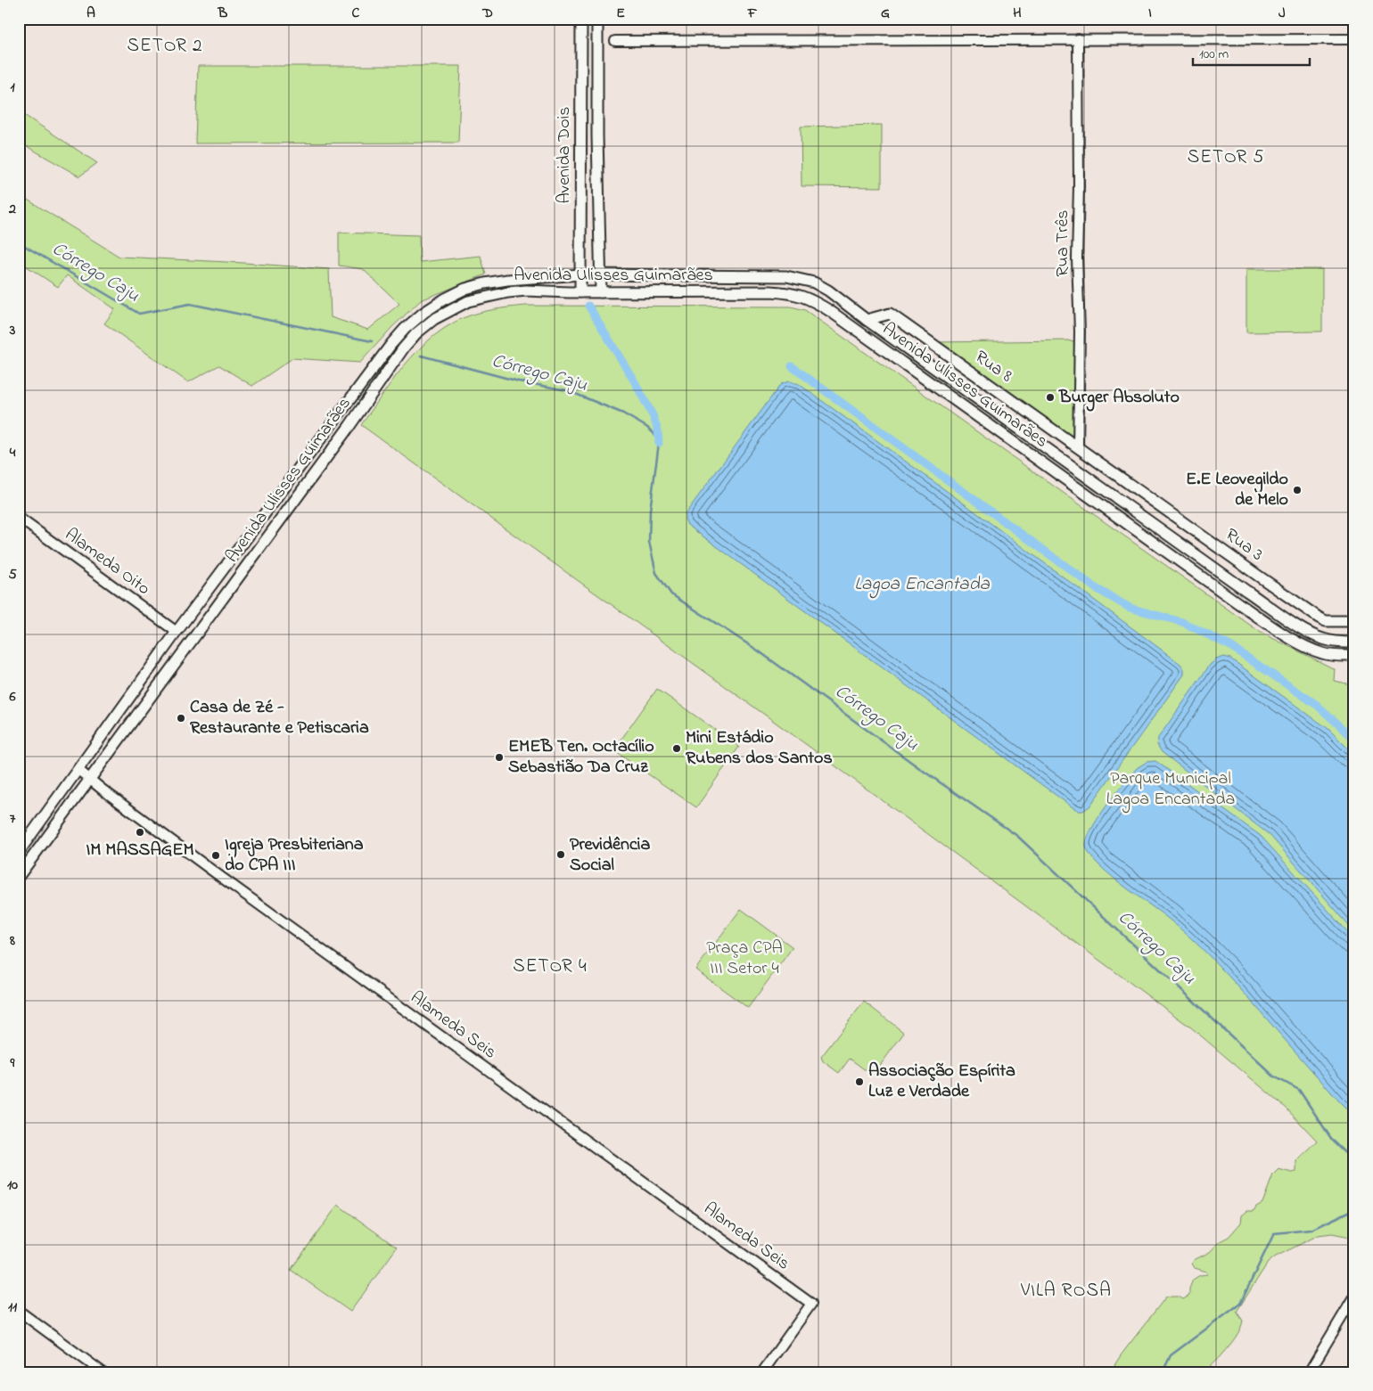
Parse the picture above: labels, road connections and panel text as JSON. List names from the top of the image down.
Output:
{
  "streets": {
    "main road": [
      "Avenida Dois",
      "Avenida Ulisses Guimarães",
      "Rua 8",
      "Rua 3"
    ],
    "street": ["Rua Três", "Alameda Oito", "Alameda Seis"]
  },
  "crossings": [
    ["Avenida Dois", "Avenida Ulisses Guimarães"],
    ["Rua Três", "Rua 8"],
    ["Rua Três", "Rua 3"],
    ["Avenida Ulisses Guimarães", "Rua 8"],
    ["Avenida Ulisses Guimarães", "Alameda Oito"],
    ["Avenida Ulisses Guimarães", "Alameda Seis"],
    ["Rua 8", "Rua 3"]
  ],
  "districts": [
    "SETOR 2",
    "SETOR 5",
    "SETOR 4",
    "VILA ROSA"
  ],
  "water": ["Córrego Caju", "Lagoa Encantada"],
  "parks": ["Parque Municipal Lagoa Encantada", "Praça CPA III Setor 4"],
  "places": [
    "Burger Absoluto",
    "E.E Leovegildo de Melo",
    "Casa de Zé - Restaurante e Petiscaria",
    "Mini Estádio Rubens dos Santos",
    "EMEB Ten. Octacílio Sebastião Da Cruz",
    "IM MASSAGEM",
    "Previdência Social",
    "Igreja Presbiteriana do CPA III",
    "Associação Espírita Luz e Verdade"
  ],
  "scale_bar": "100 m",
  "grid": {
    "columns": [
      "A",
      "B",
      "C",
      "D",
      "E",
      "F",
      "G",
      "H",
      "I",
      "J"
    ],
    "rows": [
      "1",
      "2",
      "3",
      "4",
      "5",
      "6",
      "7",
      "8",
      "9",
      "10",
      "11"
    ]
  }
}
